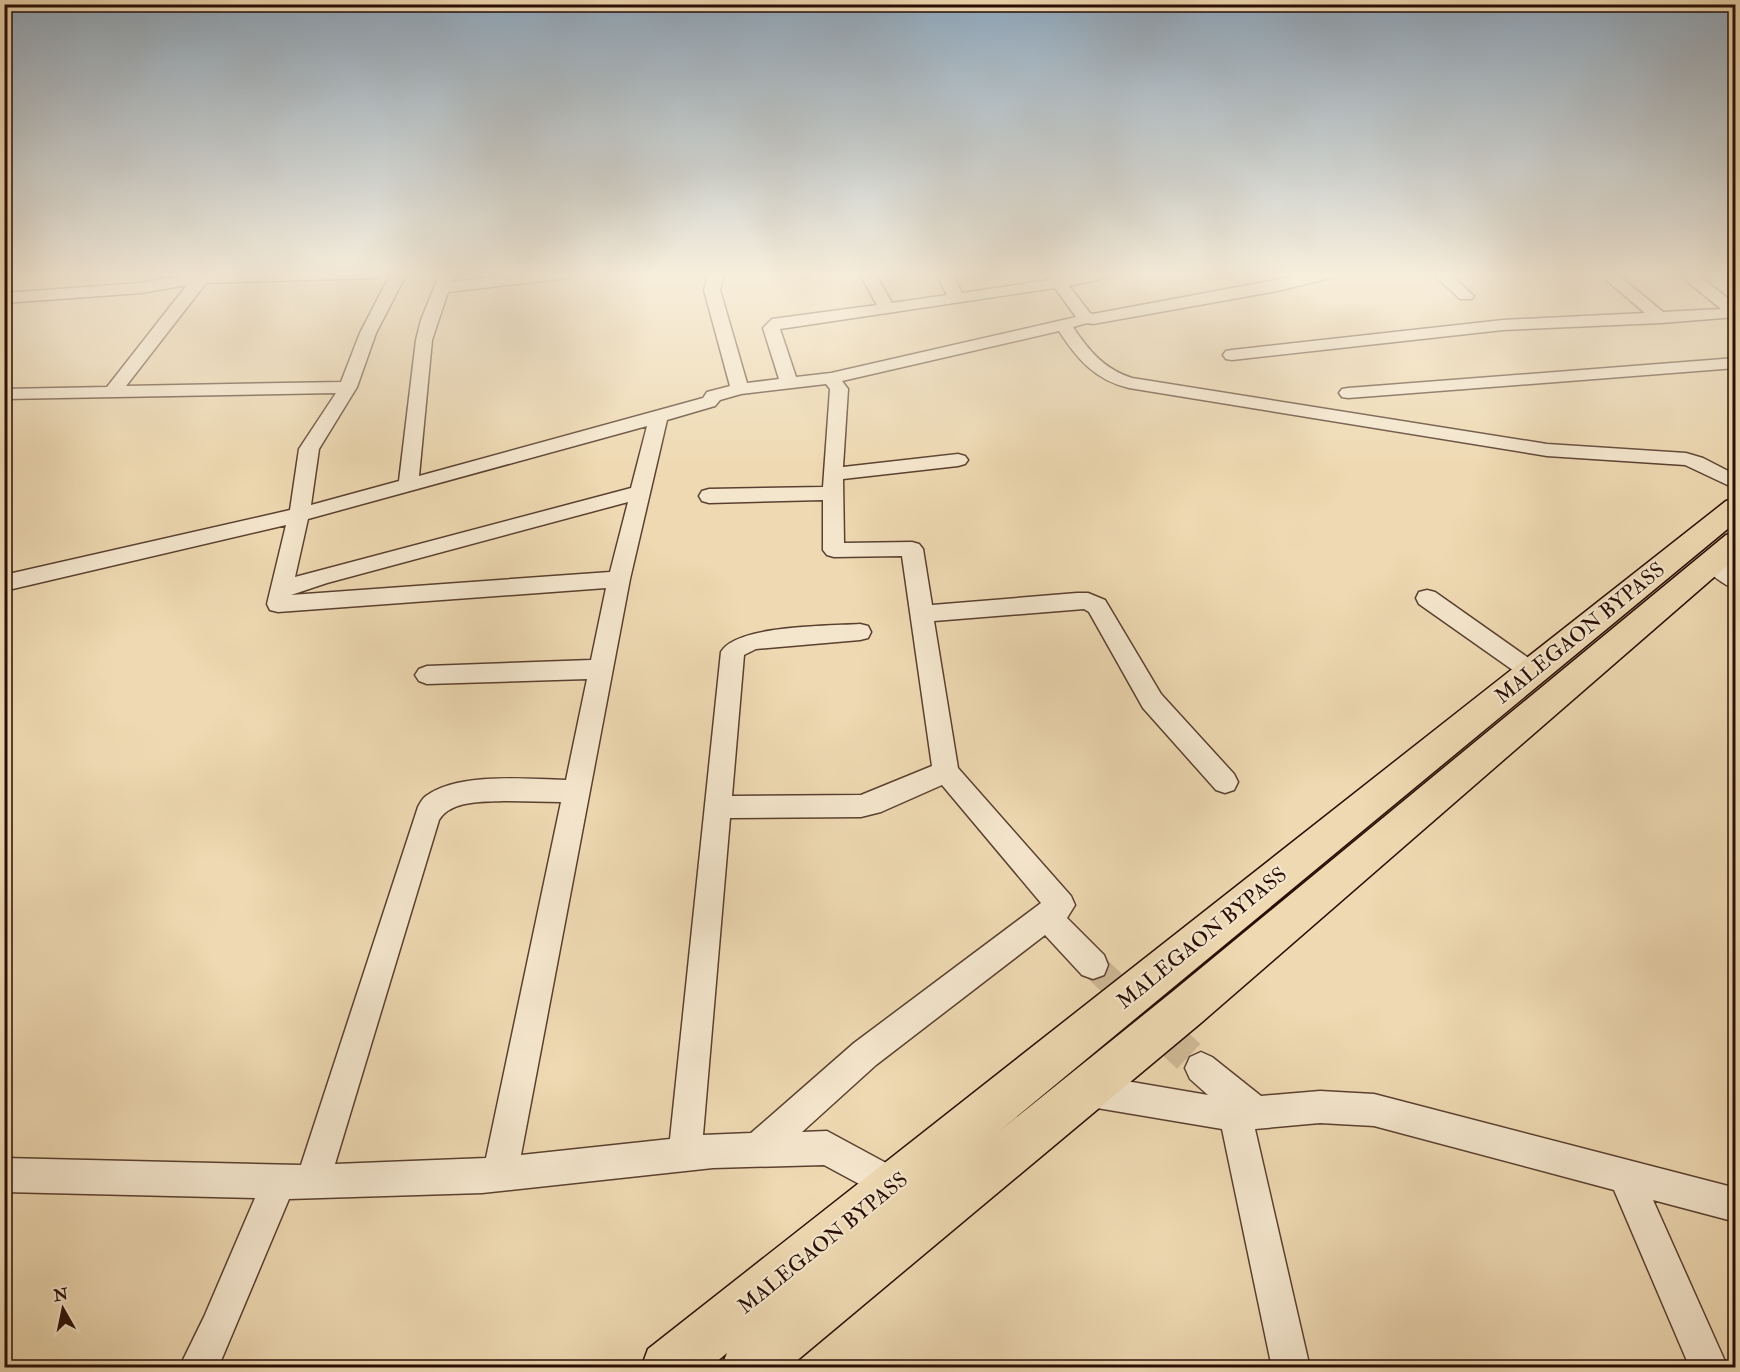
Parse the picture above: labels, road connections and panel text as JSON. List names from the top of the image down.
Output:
{
  "streets": {
    "highway": ["MALEGAON BYPASS"]
  },
  "north": "top"
}
